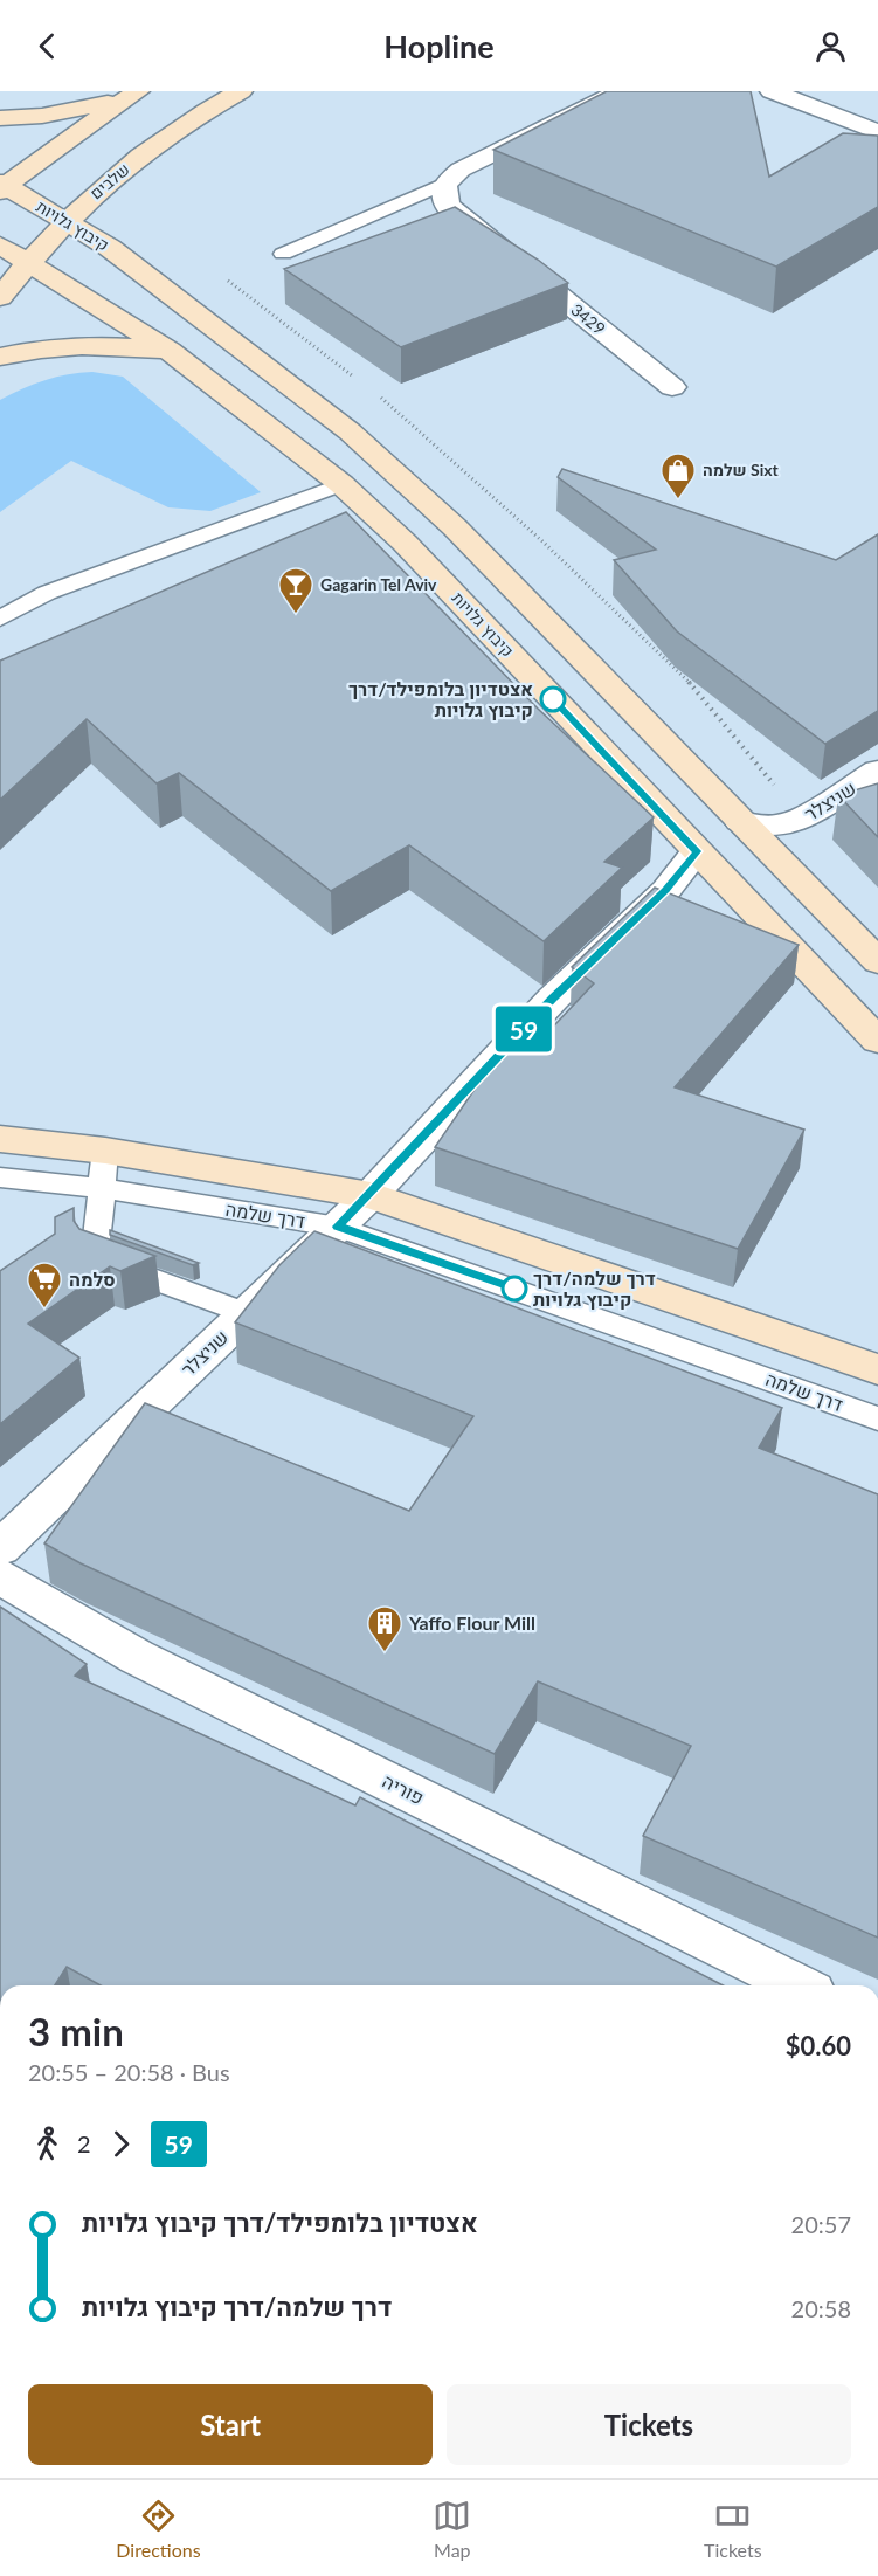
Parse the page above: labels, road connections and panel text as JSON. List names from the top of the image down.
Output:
{
  "streets": {
    "main road": ["שלבים", "קיבוץ גלויות", "דרך שלמה"],
    "street": ["3429", "שניצלר", "פוריה"]
  },
  "crossings": [
    ["שלבים", "קיבוץ גלויות"],
    ["קיבוץ גלויות", "שניצלר"],
    ["שניצלר", "דרך שלמה"]
  ],
  "places": {
    "shop": ["שלמה Sixt"],
    "bar": ["Gagarin Tel Aviv"],
    "other": ["אצטדיון בלומפילד/דרך קיבוץ גלויות", "דרך שלמה/דרך קיבוץ גלויות"],
    "supermarket": ["סלמה"],
    "building": ["Yaffo Flour Mill"]
  },
  "lines": ["bus line 59"],
  "page": {
    "header": "Hopline",
    "on_map": "59",
    "heading": ["3 min", "20:55 – 20:58 · Bus", "$0.60"],
    "legs": ["2", "59"],
    "list": [
      {
        "name": "אצטדיון בלומפילד/דרך קיבוץ גלויות",
        "value": "20:57"
      },
      {
        "name": "דרך שלמה/דרך קיבוץ גלויות",
        "value": "20:58"
      }
    ],
    "buttons": ["Start", "Tickets"],
    "tabs": ["Directions", "Map", "Tickets"]
  }
}
